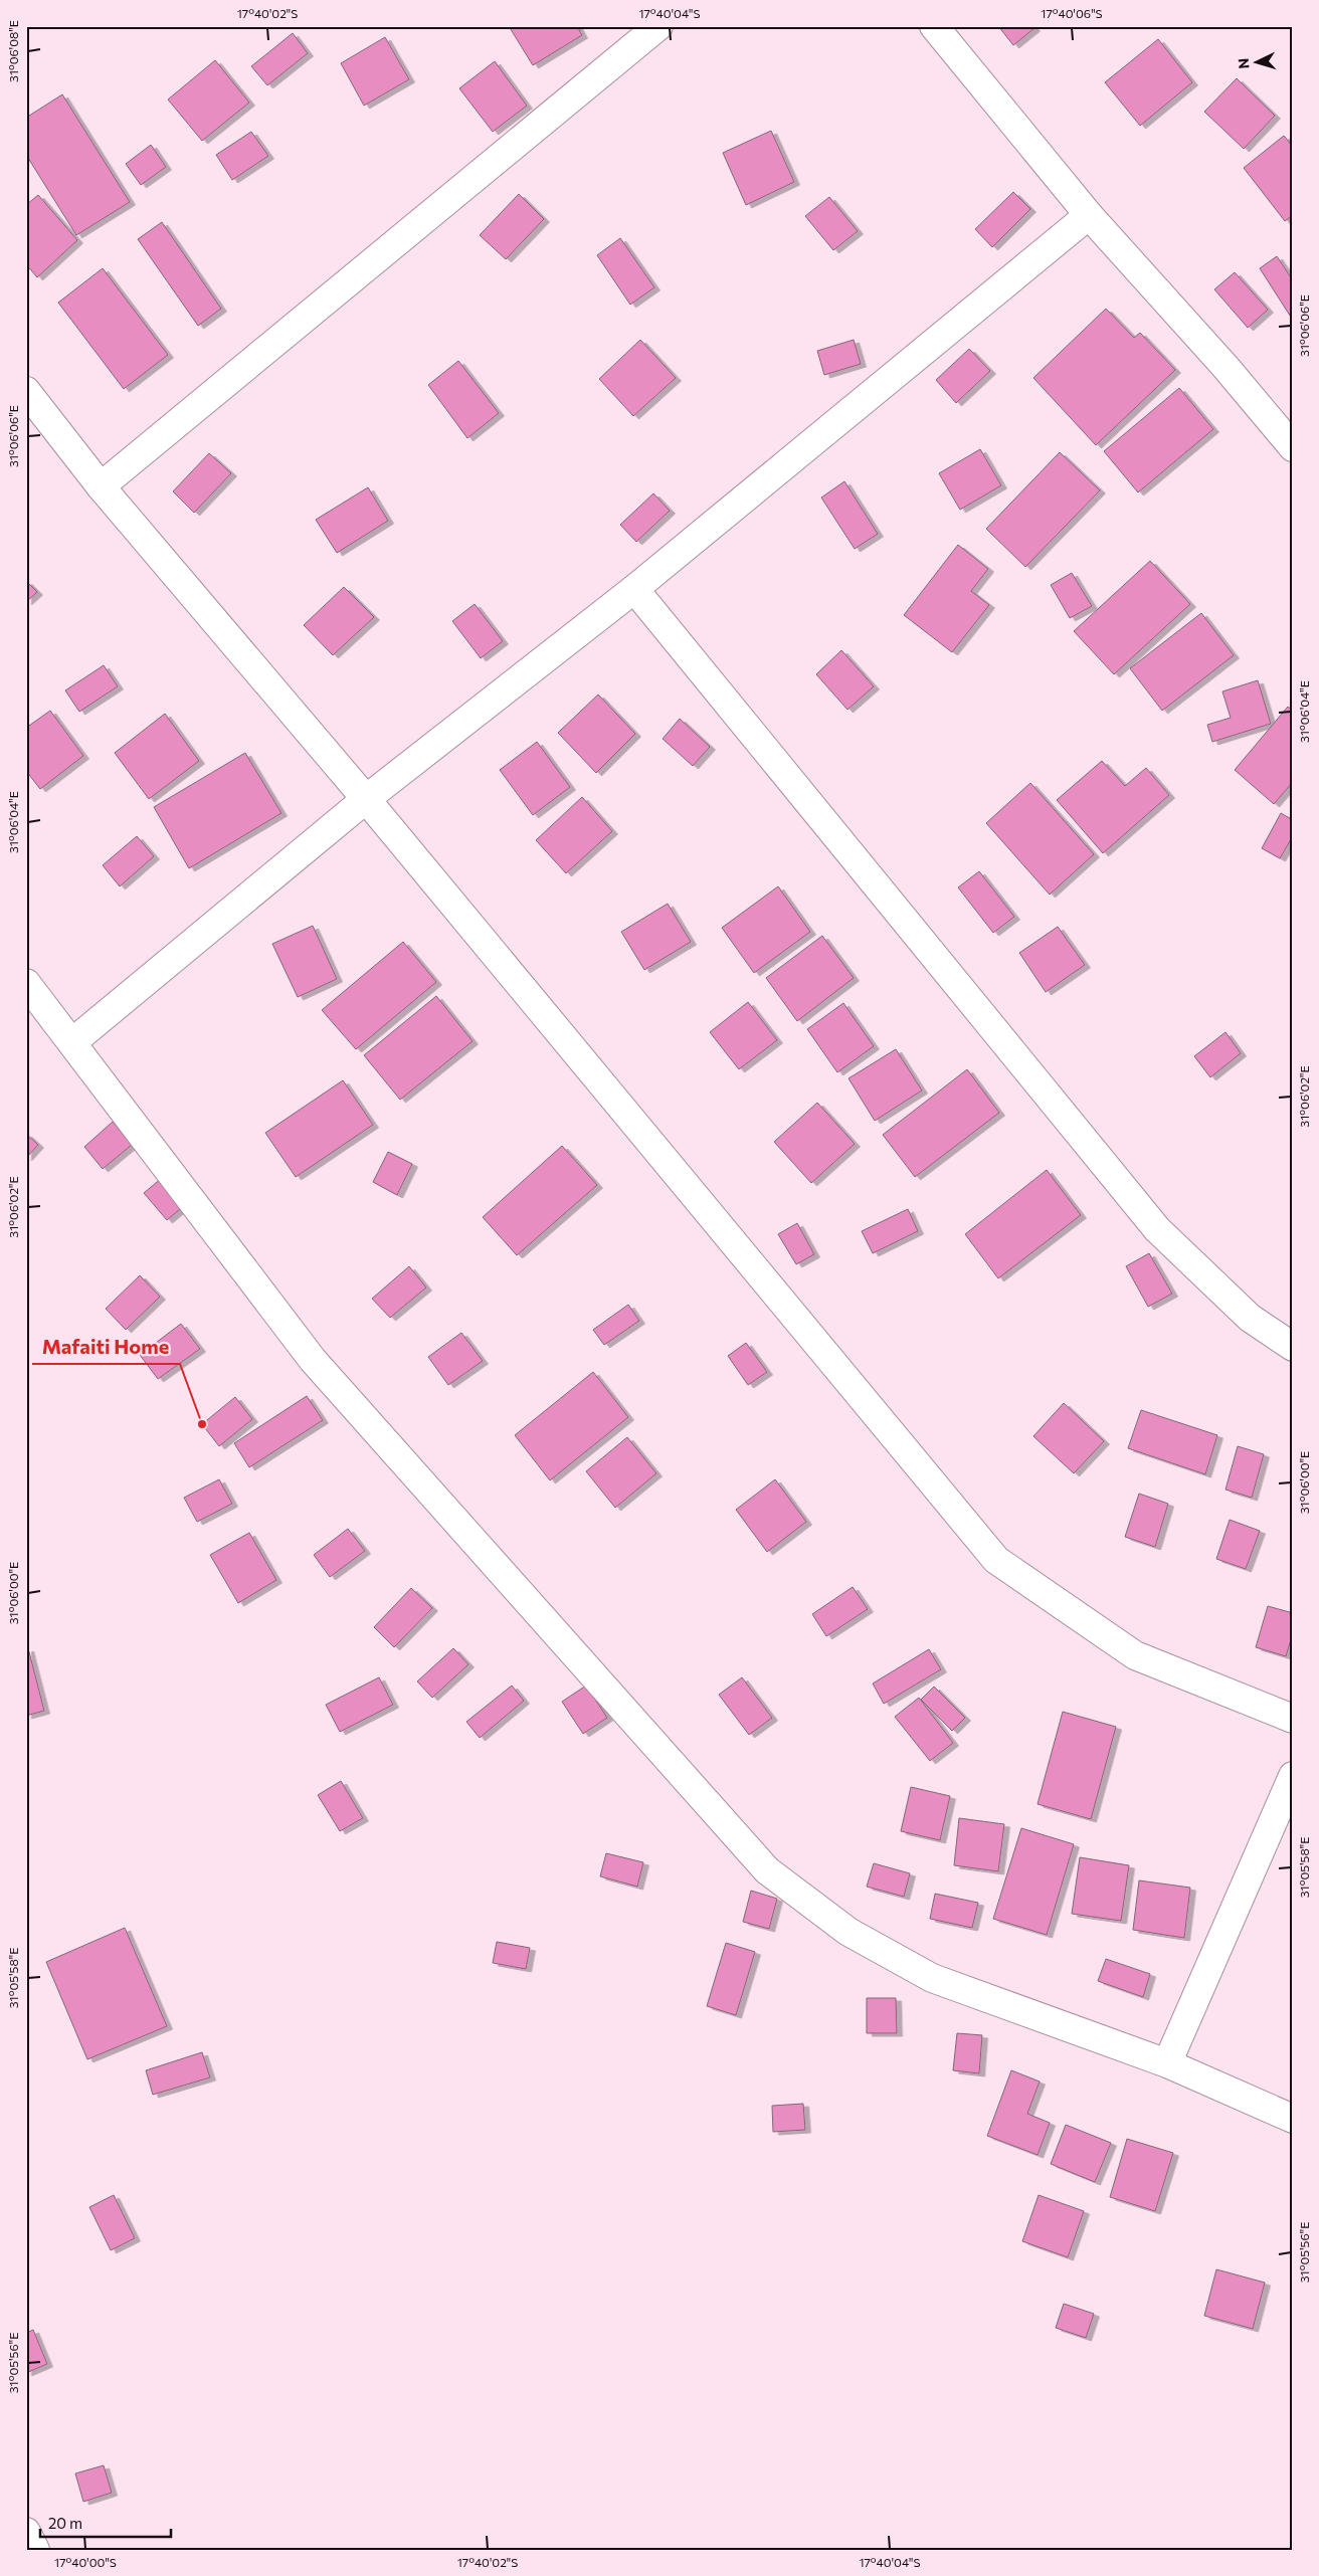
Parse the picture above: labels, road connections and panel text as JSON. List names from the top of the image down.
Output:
{
  "places": ["Mafaiti Home"],
  "scale_bar": "20 m",
  "north": "left",
  "coordinates": [
    "17°40'02\"S",
    "17°40'04\"S",
    "17°40'06\"S",
    "31°06'08\"E",
    "31°06'06\"E",
    "31°06'04\"E",
    "31°06'02\"E",
    "31°06'00\"E",
    "31°05'58\"E",
    "31°05'56\"E",
    "17°40'00\"S"
  ]
}
